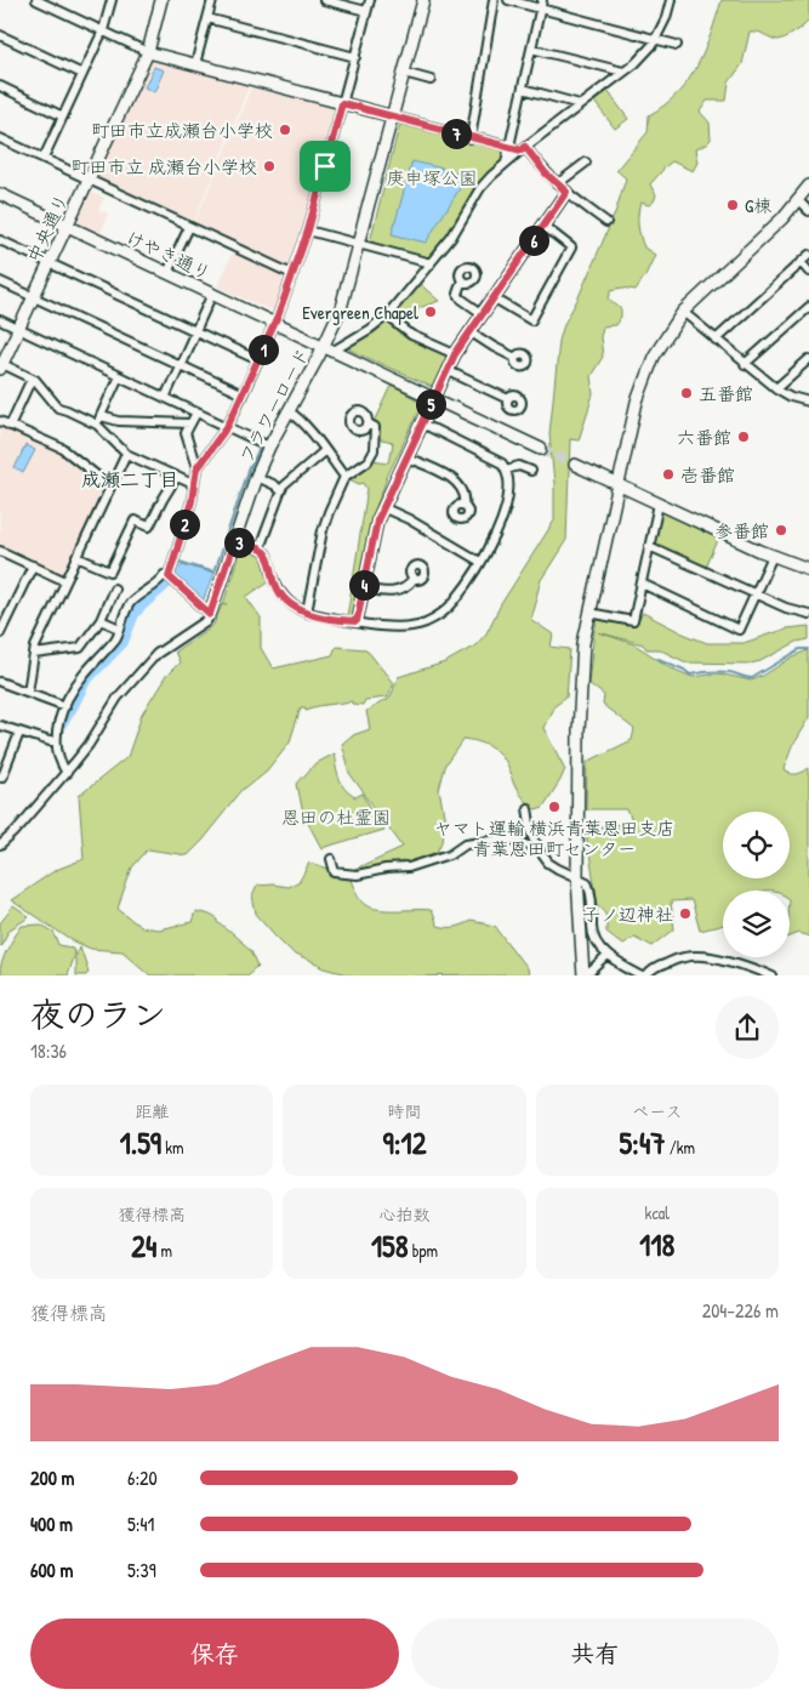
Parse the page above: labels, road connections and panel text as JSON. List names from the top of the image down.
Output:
{
  "streets": {
    "street": ["中央通り", "けやき通り", "フラワーロード"]
  },
  "crossings": [
    ["中央通り", "けやき通り"],
    ["けやき通り", "フラワーロード"]
  ],
  "districts": ["成瀬二丁目"],
  "parks": ["庚申塚公園", "恩田の杜霊園"],
  "places": [
    "町田市立成瀬台小学校",
    "町田市立 成瀬台小学校",
    "G棟",
    "Evergreen Chapel",
    "五番館",
    "六番館",
    "壱番館",
    "参番館",
    "ヤマト運輸 横浜青葉恩田支店 青葉恩田町センター",
    "子ノ辺神社"
  ],
  "page": {
    "pins": [
      "7",
      "6",
      "1",
      "5",
      "2",
      "3",
      "4"
    ],
    "heading": ["夜のラン", "18:36"],
    "stats": [
      ["距離", "1.59 km"],
      ["時間", "9:12"],
      ["ペース", "5:47 /km"],
      ["獲得標高", "24 m"],
      ["心拍数", "158 bpm"],
      ["kcal", "118"]
    ],
    "chart": ["獲得標高", "204–226 m"],
    "list": [
      {
        "name": "200 m",
        "note": "6:20"
      },
      {
        "name": "400 m",
        "note": "5:41"
      },
      {
        "name": "600 m",
        "note": "5:39"
      }
    ],
    "buttons": ["保存", "共有"]
  }
}
